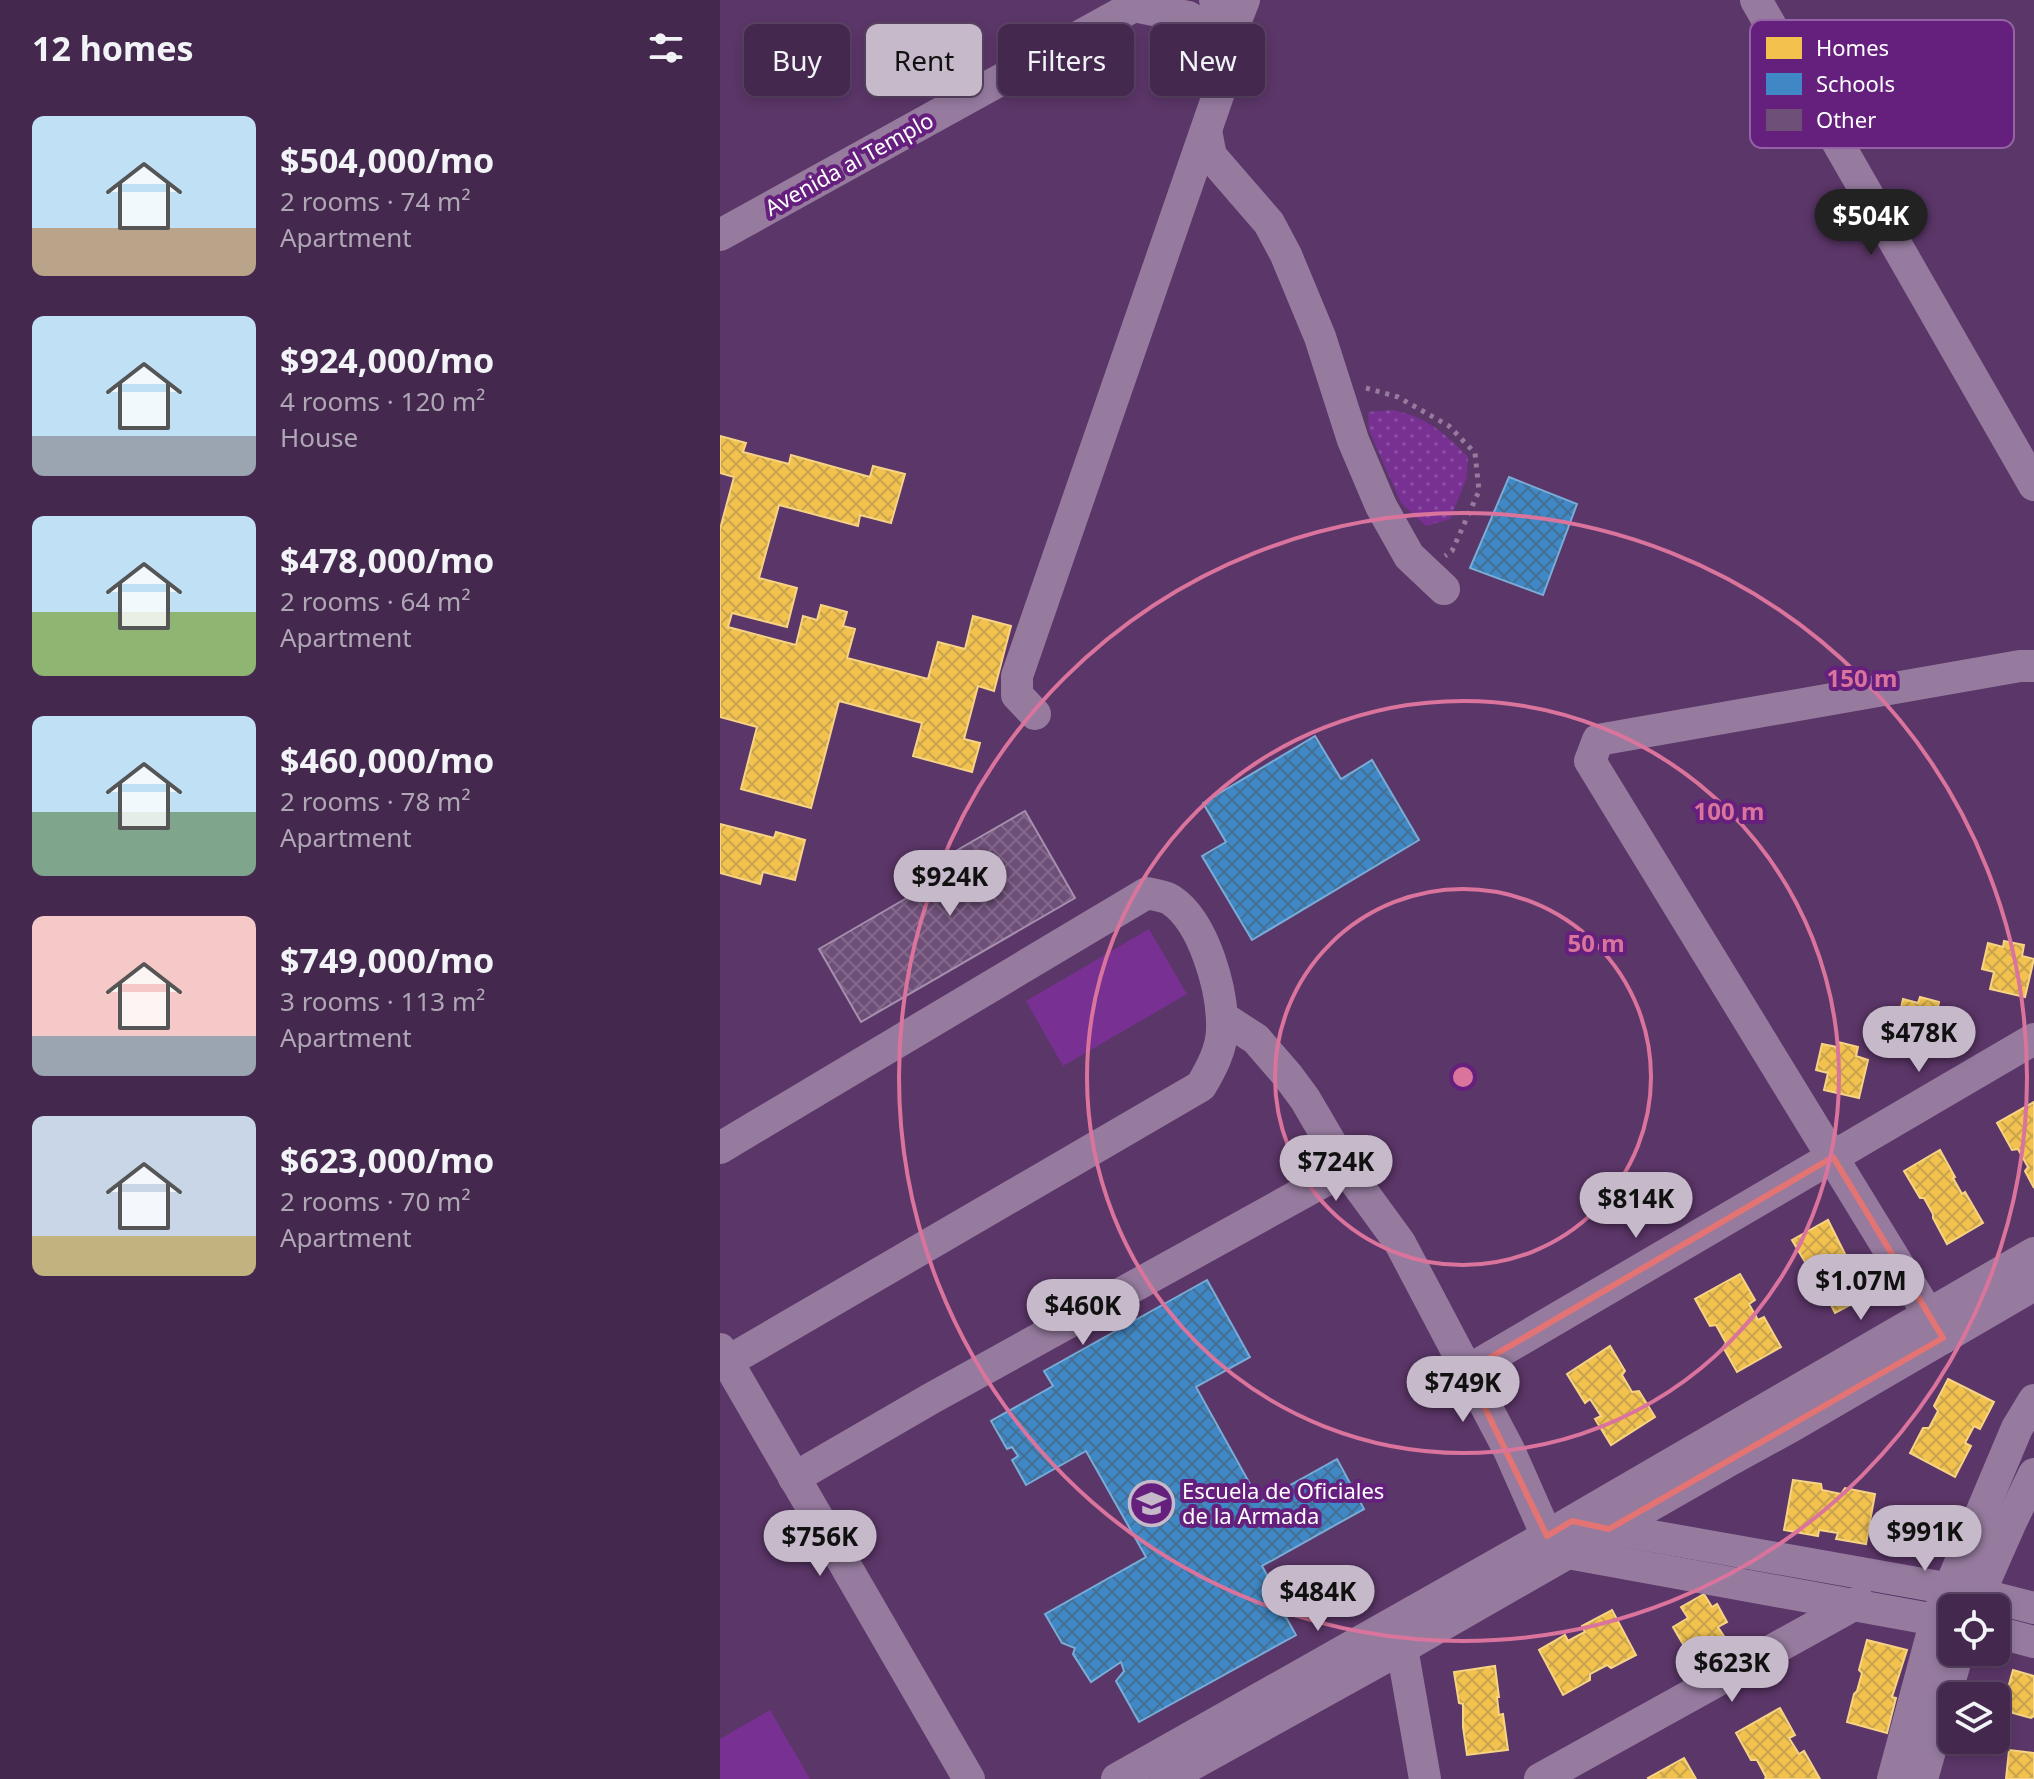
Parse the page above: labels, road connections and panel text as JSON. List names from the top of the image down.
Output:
{
  "streets": {
    "street": ["Avenida al Templo"]
  },
  "places": {
    "school or university": ["Escuela de Oficiales de la Armada"]
  },
  "legend": ["Homes", "Schools", "Other"],
  "page": {
    "heading": "12 homes",
    "chip": [
      "Buy",
      "Rent",
      "Filters",
      "New"
    ],
    "list": [
      {
        "name": "$504,000/mo",
        "note": "2 rooms · 74 m² · Apartment"
      },
      {
        "name": "$924,000/mo",
        "note": "4 rooms · 120 m² · House"
      },
      {
        "name": "$478,000/mo",
        "note": "2 rooms · 64 m² · Apartment"
      },
      {
        "name": "$460,000/mo",
        "note": "2 rooms · 78 m² · Apartment"
      },
      {
        "name": "$749,000/mo",
        "note": "3 rooms · 113 m² · Apartment"
      },
      {
        "name": "$623,000/mo",
        "note": "2 rooms · 70 m² · Apartment"
      }
    ],
    "price": [
      "$504K",
      "$924K",
      "$478K",
      "$724K",
      "$814K",
      "$1.07M",
      "$460K",
      "$749K",
      "$991K",
      "$756K",
      "$484K",
      "$623K"
    ]
  },
  "rings": ["150 m", "100 m", "50 m"]
}
